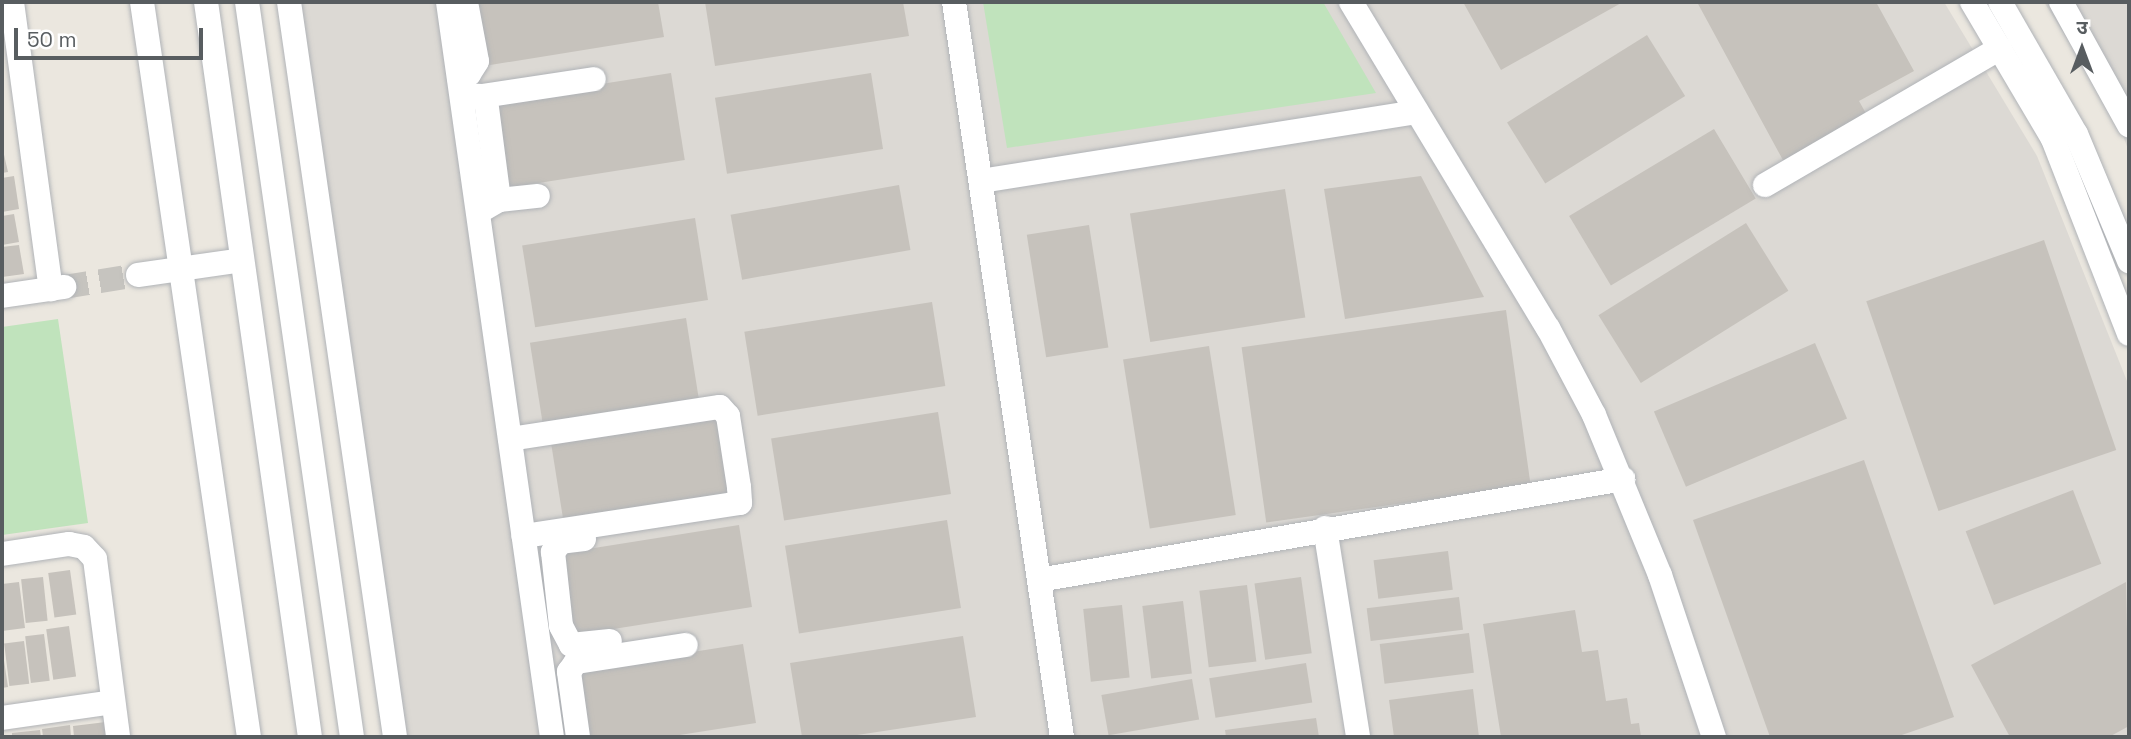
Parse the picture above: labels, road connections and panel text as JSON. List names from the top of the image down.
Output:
{
  "scale_bar": "50 m",
  "north": "top"
}
